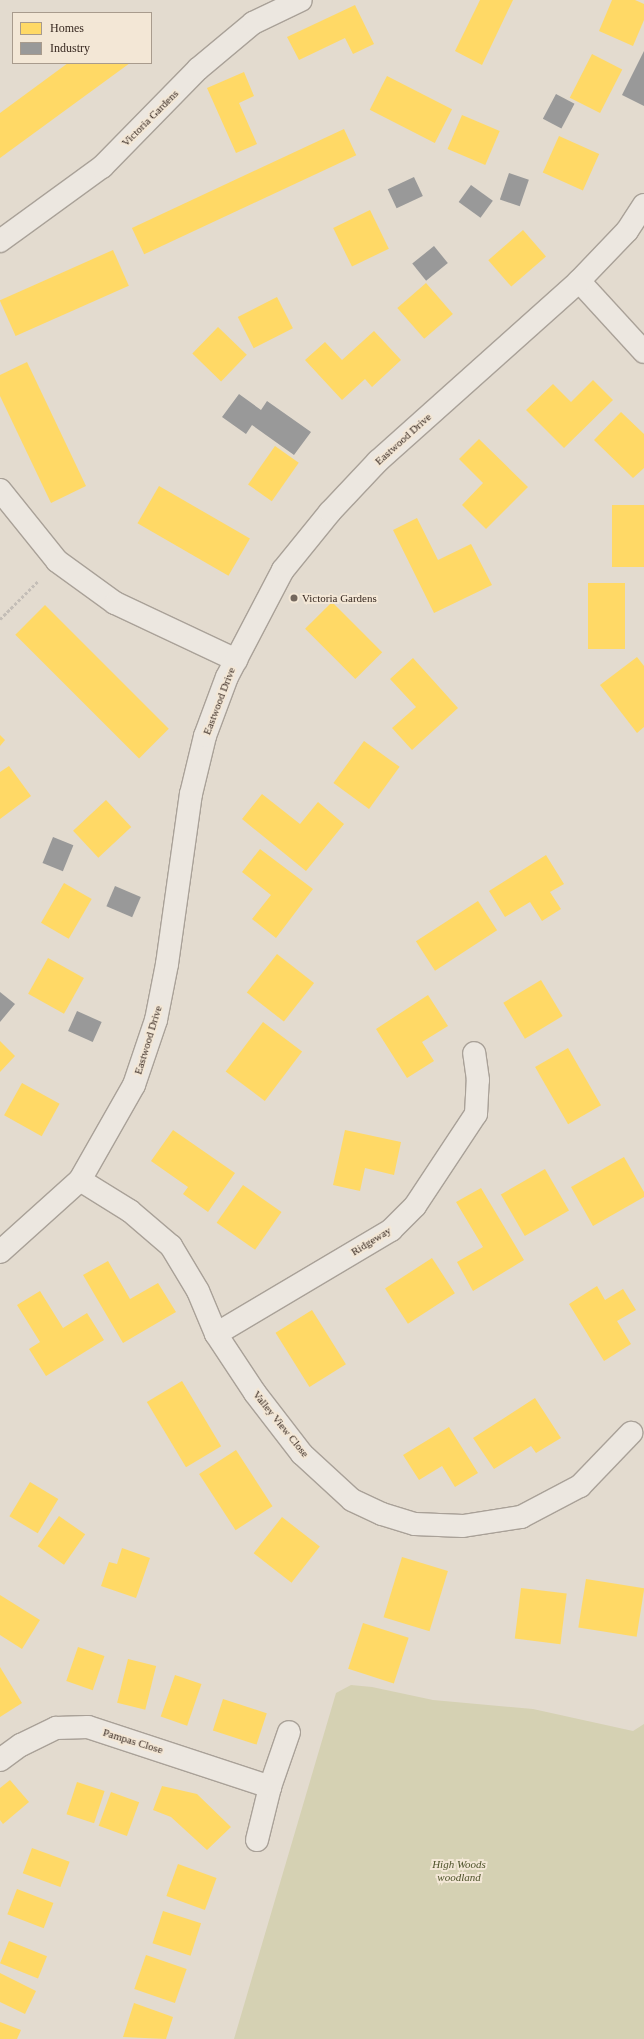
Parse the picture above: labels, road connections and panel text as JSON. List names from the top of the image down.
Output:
{
  "streets": {
    "street": [
      "Victoria Gardens",
      "Eastwood Drive",
      "Ridgeway",
      "Valley View Close",
      "Pampas Close"
    ]
  },
  "crossings": [
    ["Eastwood Drive", "Valley View Close"],
    ["Ridgeway", "Valley View Close"]
  ],
  "parks": ["High Woods woodland"],
  "places": ["Victoria Gardens"],
  "legend": ["Homes", "Industry"]
}
